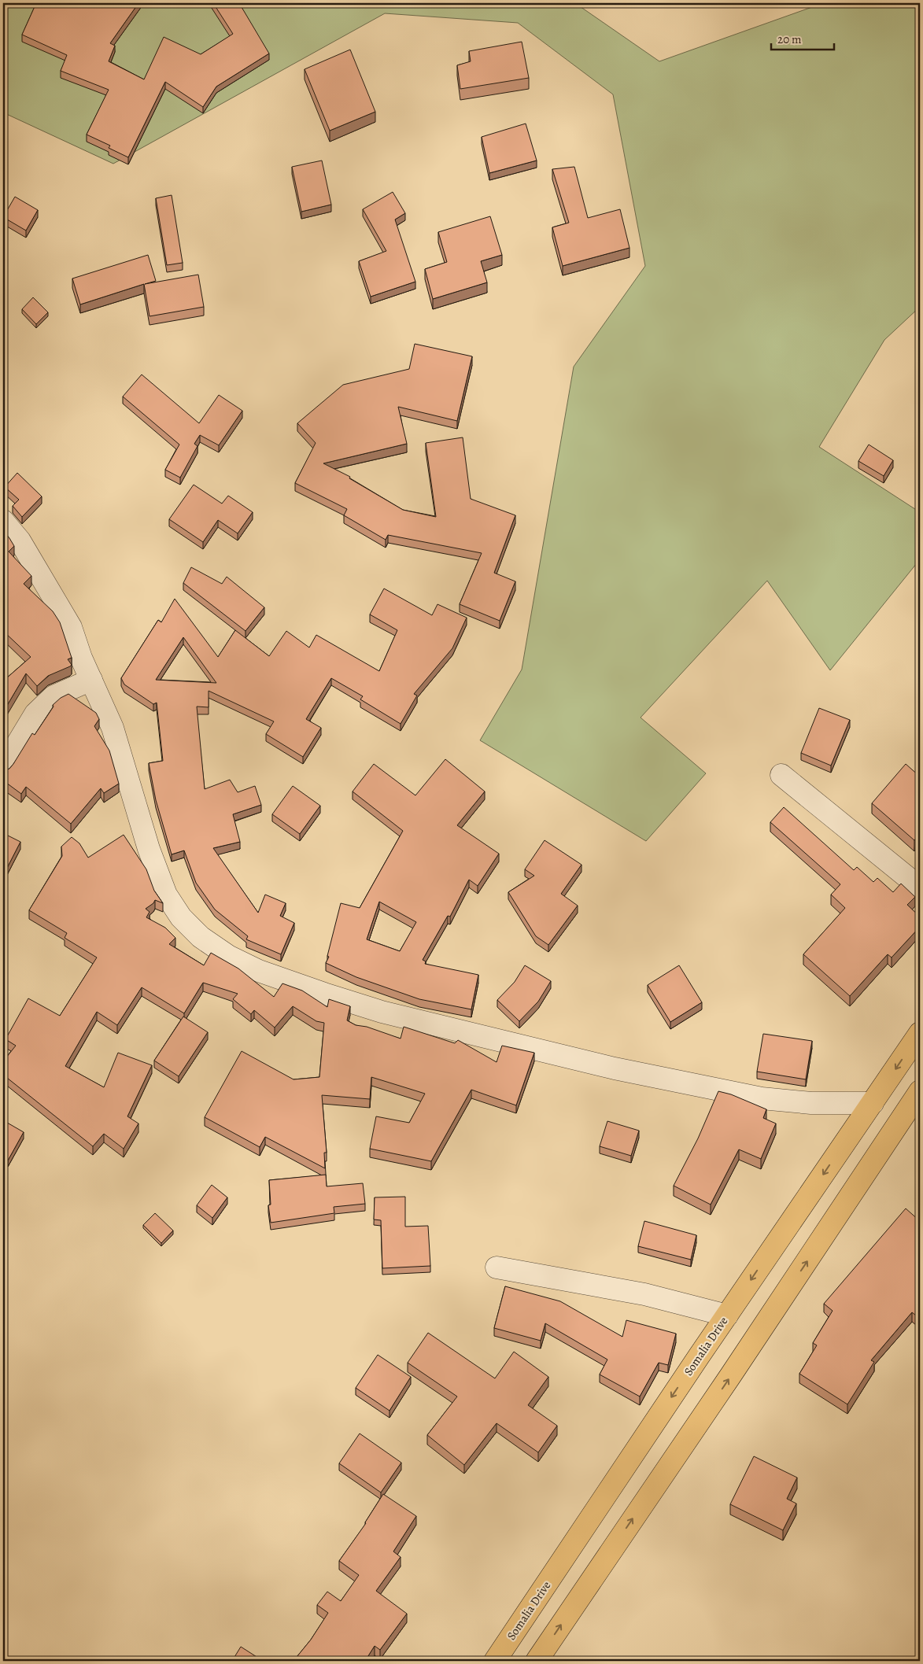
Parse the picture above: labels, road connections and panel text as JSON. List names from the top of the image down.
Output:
{
  "streets": {
    "main road": ["Somalia Drive"]
  },
  "scale_bar": "20 m"
}
